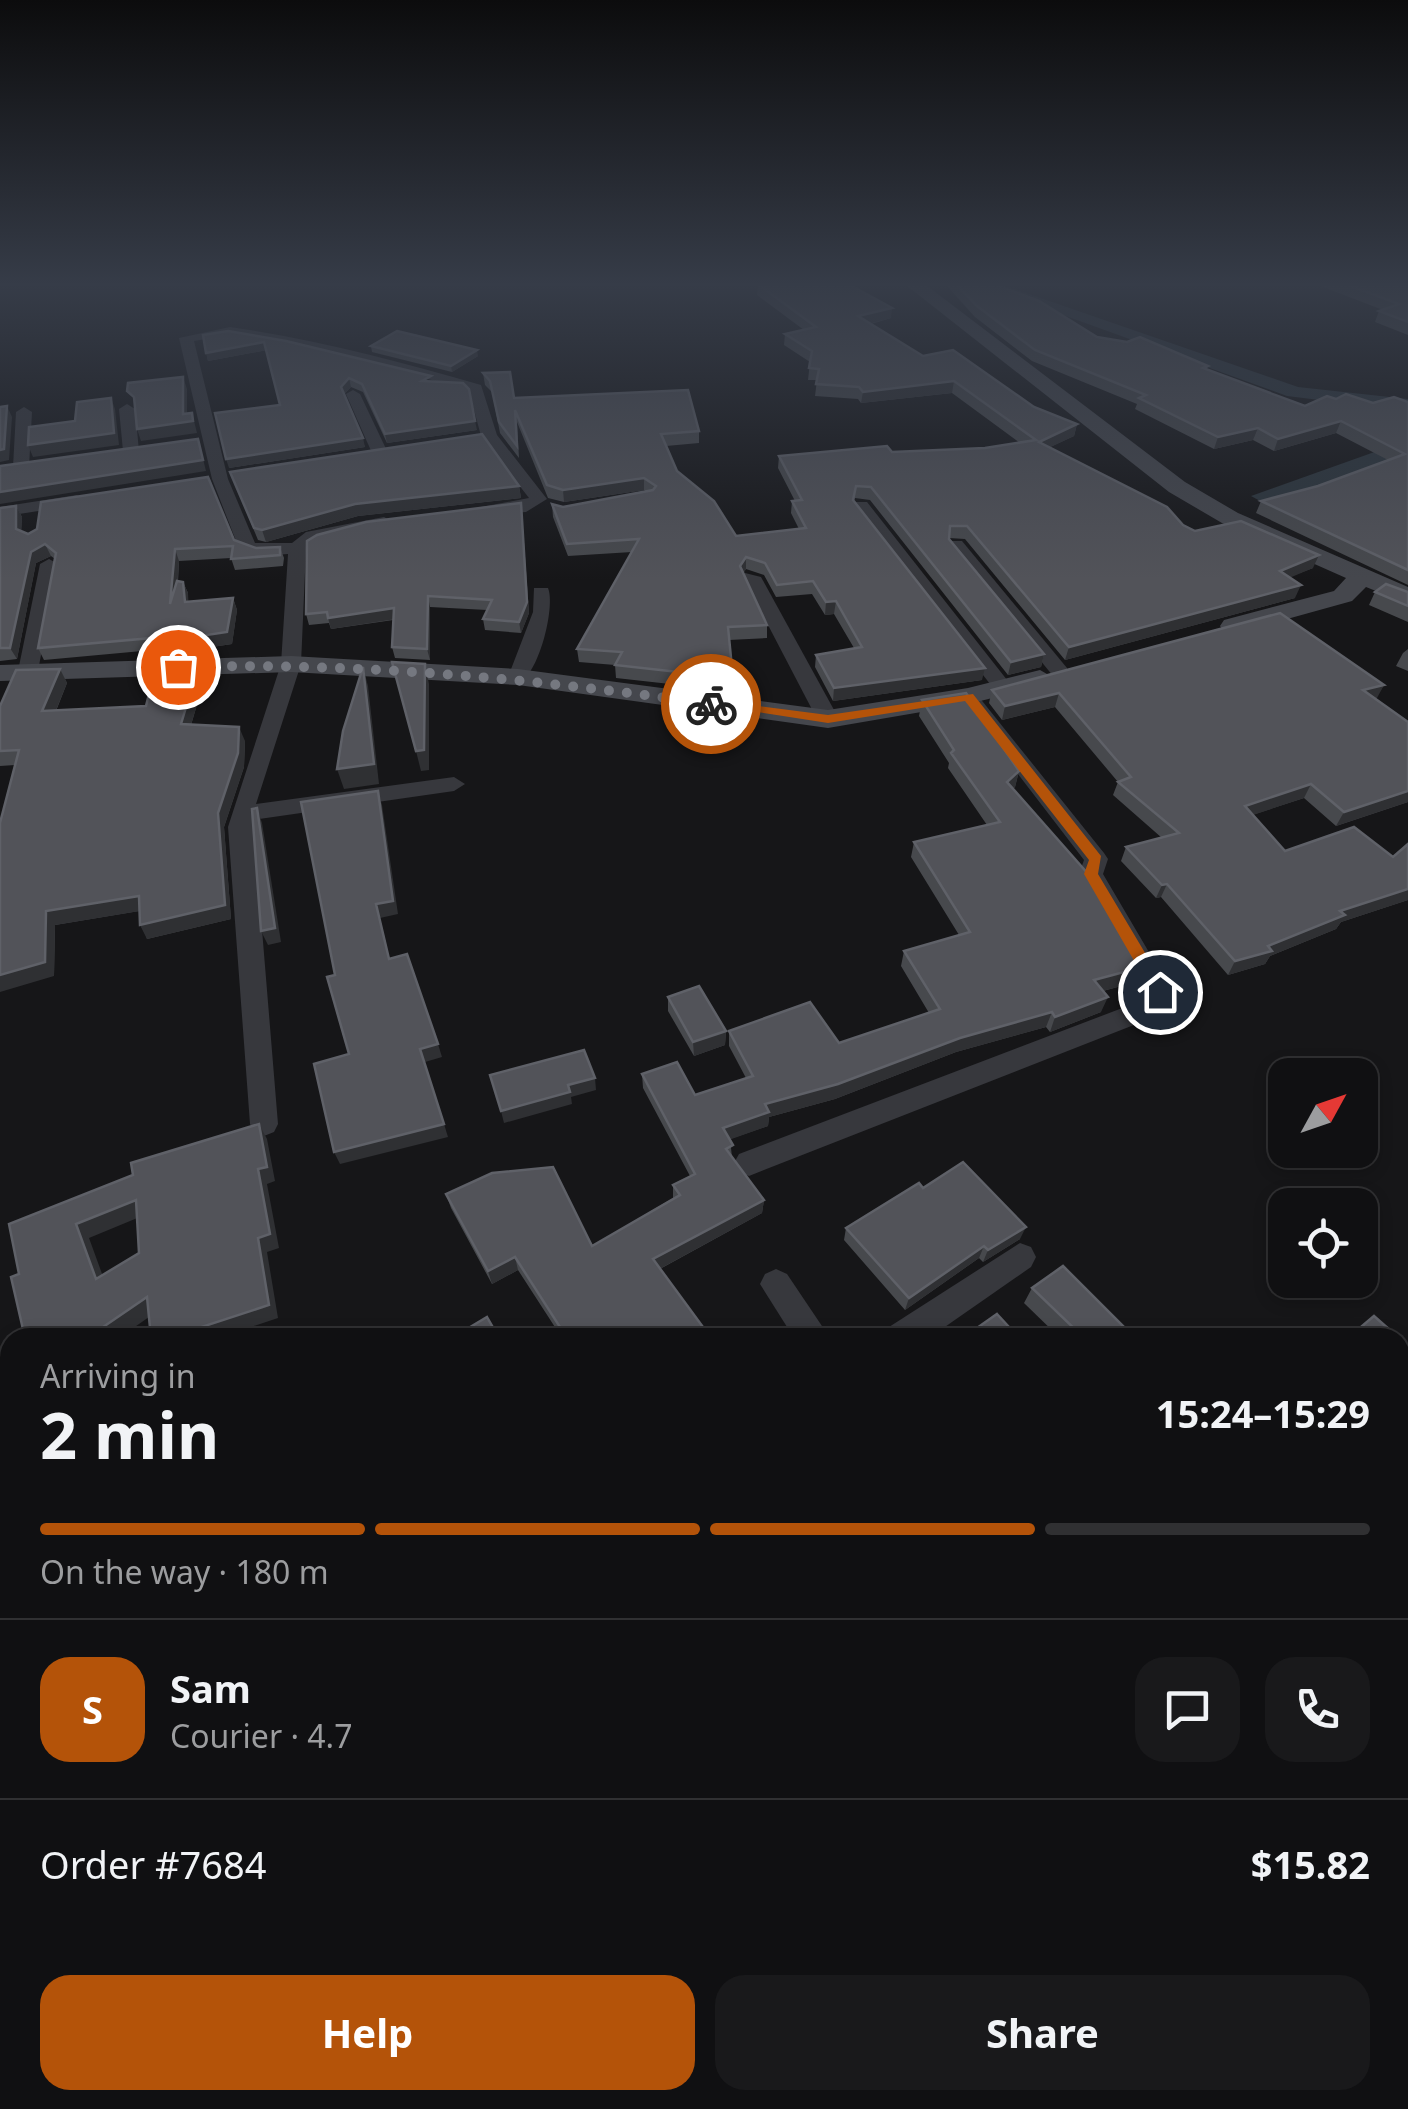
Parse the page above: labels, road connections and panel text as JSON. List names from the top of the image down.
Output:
{
  "north": "top right",
  "page": {
    "heading": ["2 min", "Arriving in", "15:24–15:29"],
    "panel": [
      "Sam",
      "Courier · 4.7",
      "Order #7684",
      "$15.82"
    ],
    "bar": "On the way · 180 m",
    "round": "S",
    "buttons": ["Help", "Share"]
  }
}
